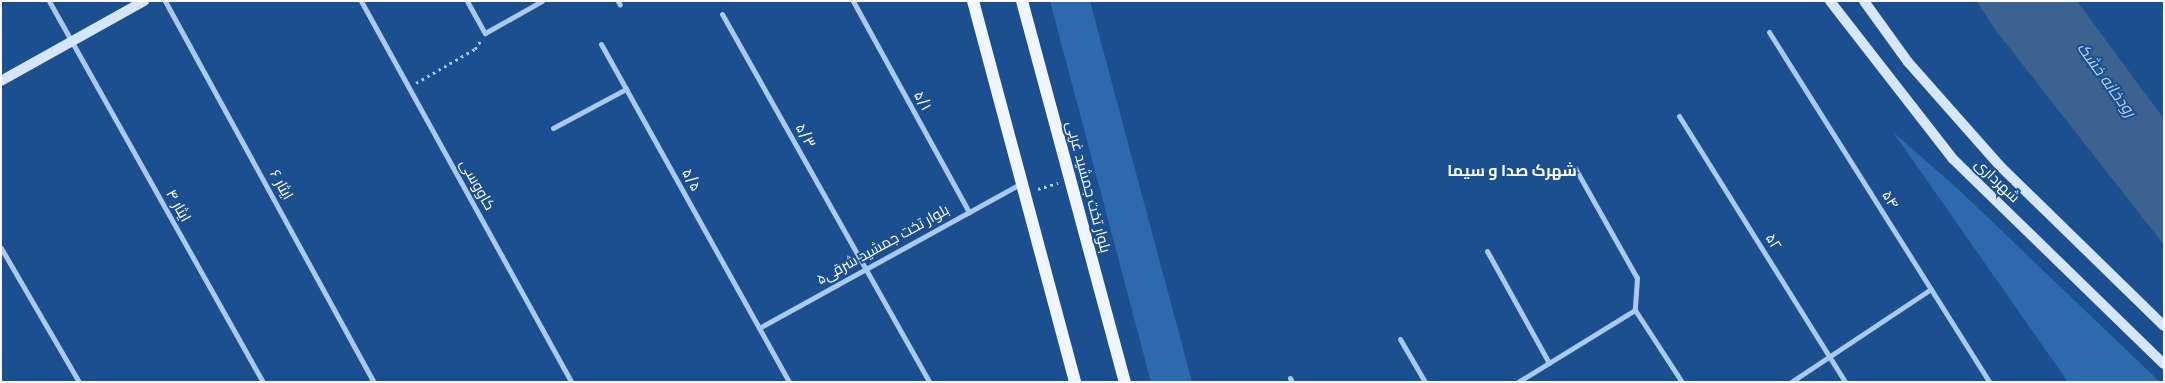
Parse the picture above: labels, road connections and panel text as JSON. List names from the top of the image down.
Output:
{
  "streets": {
    "main road": ["بلوار تخت جمشید غربی"],
    "street": [
      "۵/۱",
      "۵/۳",
      "۵/۵",
      "شهرداری",
      "ایثار ۶",
      "کاووسی",
      "۵۴",
      "ایثار ۴",
      "۵۲",
      "بلوار تخت جمشید شرقی۵"
    ]
  },
  "crossings": [
    ["۵/۱", "بلوار تخت جمشید شرقی۵"],
    ["۵/۳", "بلوار تخت جمشید شرقی۵"],
    ["۵/۵", "بلوار تخت جمشید شرقی۵"]
  ],
  "districts": ["شهرک صدا و سیما"],
  "water": ["رودخانه خشک"]
}
